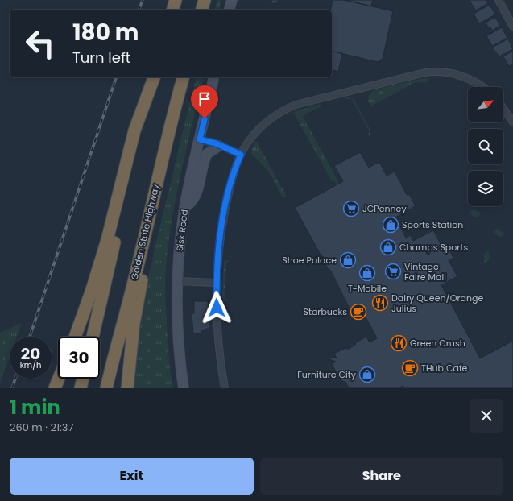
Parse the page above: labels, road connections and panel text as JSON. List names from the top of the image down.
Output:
{
  "streets": {
    "highway": ["Golden State Highway"],
    "main road": ["Sisk Road"]
  },
  "places": {
    "supermarket": ["JCPenney", "Vintage Faire Mall"],
    "shop": [
      "Sports Station",
      "Champs Sports",
      "Shoe Palace",
      "T-Mobile",
      "Furniture City"
    ],
    "restaurant": ["Dairy Queen/Orange Julius", "Green Crush"],
    "cafe": ["Starbucks", "THub Cafe"]
  },
  "north": "top right",
  "page": {
    "turn": ["180 m", "Turn left"],
    "speed": "20 km/h",
    "limit": "30",
    "heading": ["1 min", "260 m · 21:37"],
    "buttons": ["Exit", "Share"]
  }
}
